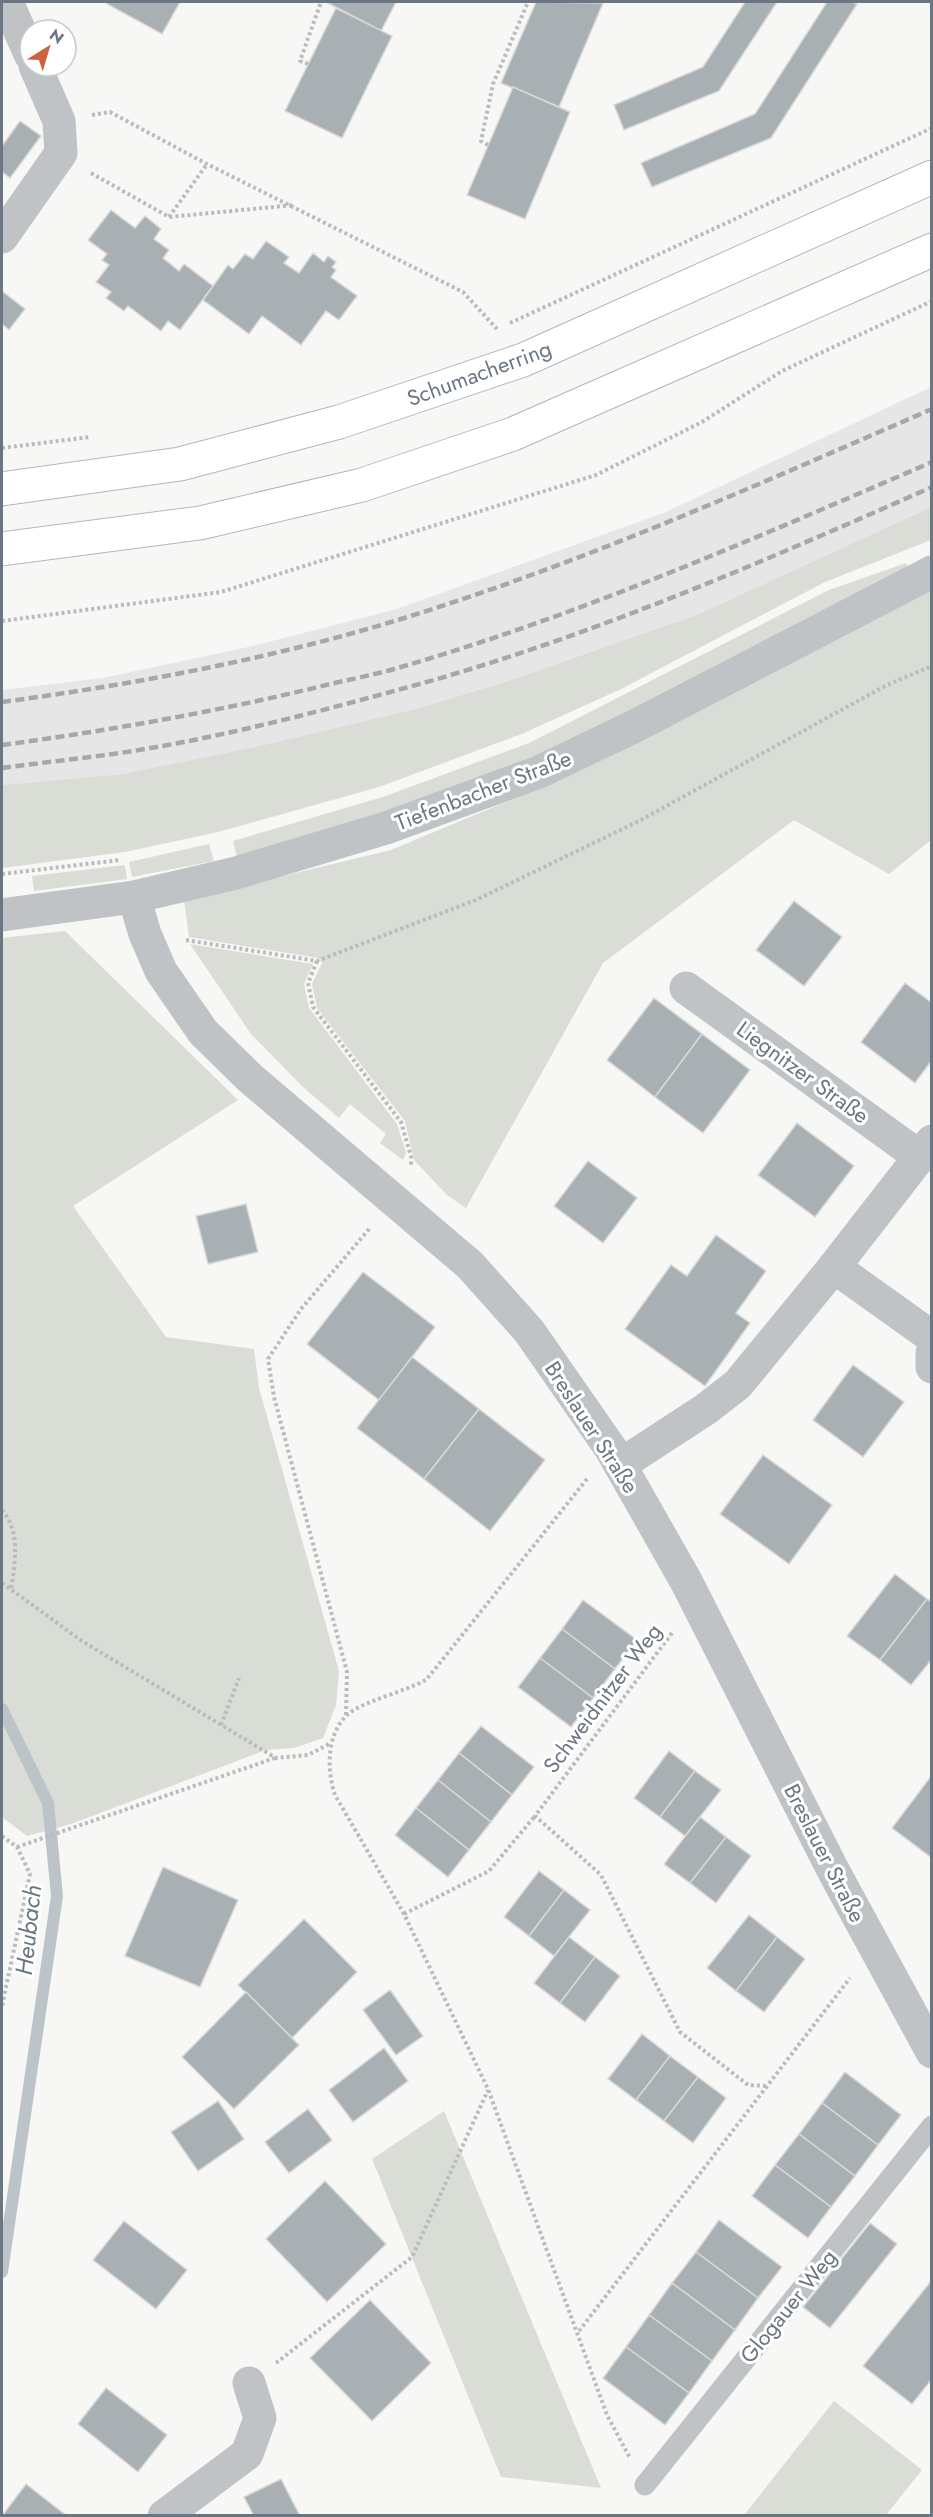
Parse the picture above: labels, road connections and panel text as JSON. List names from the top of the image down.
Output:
{
  "streets": {
    "main road": ["Schumacherring"],
    "street": ["Tiefenbacher Straße", "Liegnitzer Straße", "Breslauer Straße"],
    "lane": ["Glogauer Weg"],
    "path": ["Schweidnitzer Weg"]
  },
  "crossings": [
    ["Tiefenbacher Straße", "Breslauer Straße"],
    ["Liegnitzer Straße", "Breslauer Straße"],
    ["Breslauer Straße", "Schweidnitzer Weg"]
  ],
  "water": ["Heubach"],
  "north": "top right"
}
